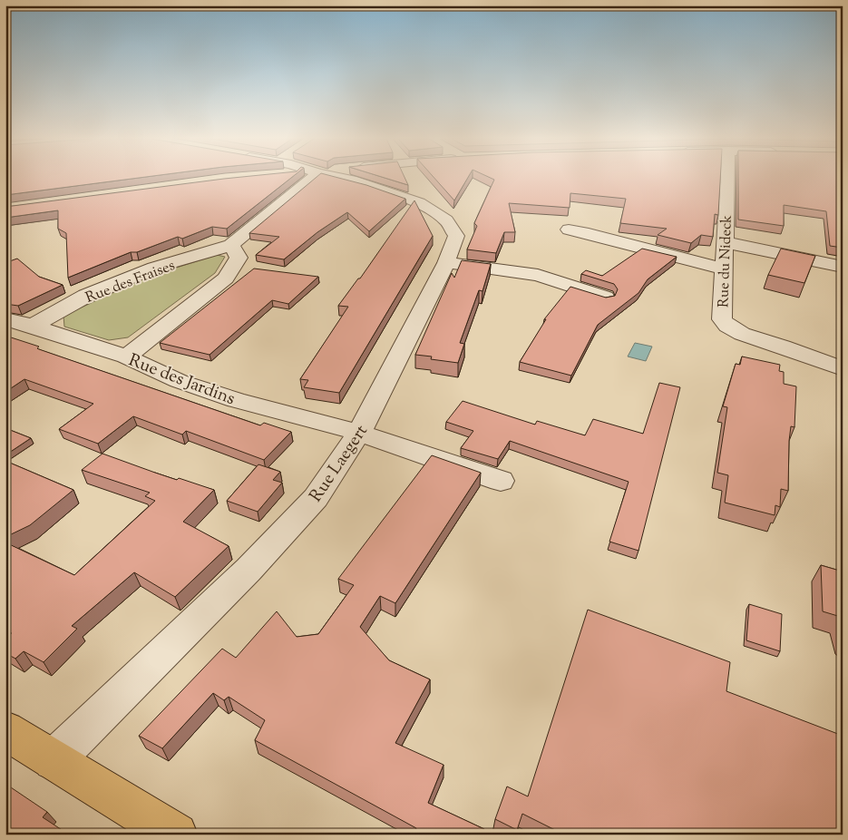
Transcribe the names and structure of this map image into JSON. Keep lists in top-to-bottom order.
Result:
{
  "streets": {
    "street": [
      "Rue du Nideck",
      "Rue des Fraises",
      "Rue des Jardins",
      "Rue Laegert"
    ]
  },
  "crossings": [
    ["Rue des Fraises", "Rue des Jardins"],
    ["Rue des Jardins", "Rue Laegert"]
  ]
}
